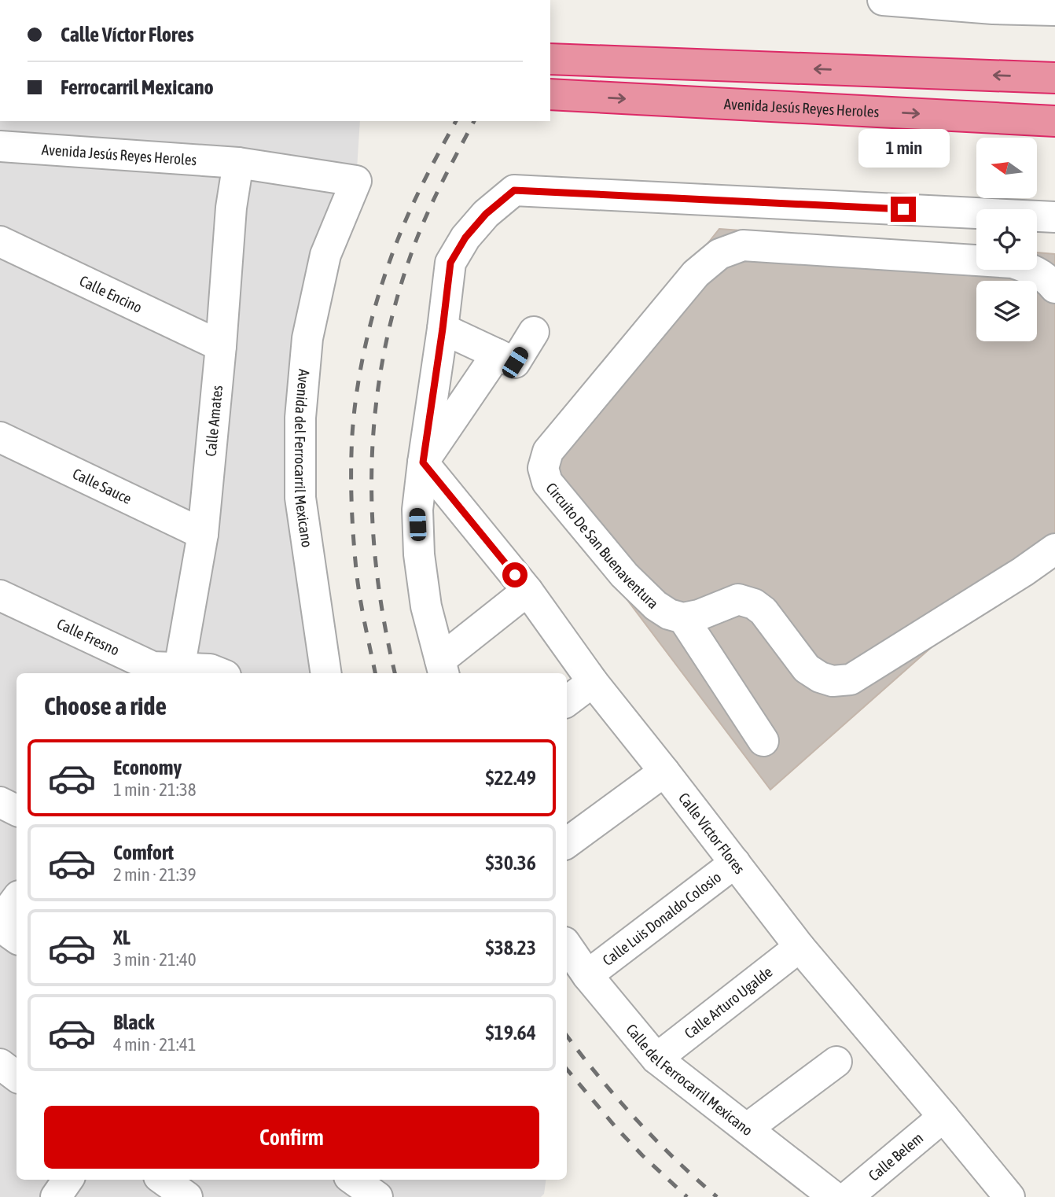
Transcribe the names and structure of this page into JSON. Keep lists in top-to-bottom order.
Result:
{
  "streets": {
    "highway": ["Avenida Jesús Reyes Heroles"],
    "street": [
      "Calle Encino",
      "Calle Amates",
      "Avenida del Ferrocarril Mexicano",
      "Calle Sauce",
      "Circuito De San Buenaventura",
      "Calle Fresno",
      "Calle Víctor Flores",
      "Calle Luis Donaldo Colosio",
      "Calle Arturo Ugalde",
      "Calle del Ferrocarril Mexicano",
      "Calle Belem"
    ]
  },
  "crossings": [
    ["Avenida Jesús Reyes Heroles", "Calle Amates"],
    ["Avenida Jesús Reyes Heroles", "Avenida del Ferrocarril Mexicano"],
    ["Calle Encino", "Calle Amates"],
    ["Calle Amates", "Calle Sauce"],
    ["Calle Amates", "Calle Fresno"],
    ["Calle Víctor Flores", "Calle Luis Donaldo Colosio"],
    ["Calle Víctor Flores", "Calle Arturo Ugalde"],
    ["Calle Víctor Flores", "Calle Belem"],
    ["Calle Luis Donaldo Colosio", "Calle del Ferrocarril Mexicano"],
    ["Calle Arturo Ugalde", "Calle del Ferrocarril Mexicano"]
  ],
  "north": "left",
  "page": {
    "banner": ["Calle Víctor Flores", "Ferrocarril Mexicano"],
    "bubble": "1 min",
    "heading": "Choose a ride",
    "list": [
      {
        "name": "Economy",
        "note": "1 min · 21:38",
        "value": "$22.49"
      },
      {
        "name": "Comfort",
        "note": "2 min · 21:39",
        "value": "$30.36"
      },
      {
        "name": "XL",
        "note": "3 min · 21:40",
        "value": "$38.23"
      },
      {
        "name": "Black",
        "note": "4 min · 21:41",
        "value": "$19.64"
      }
    ],
    "buttons": "Confirm"
  }
}
